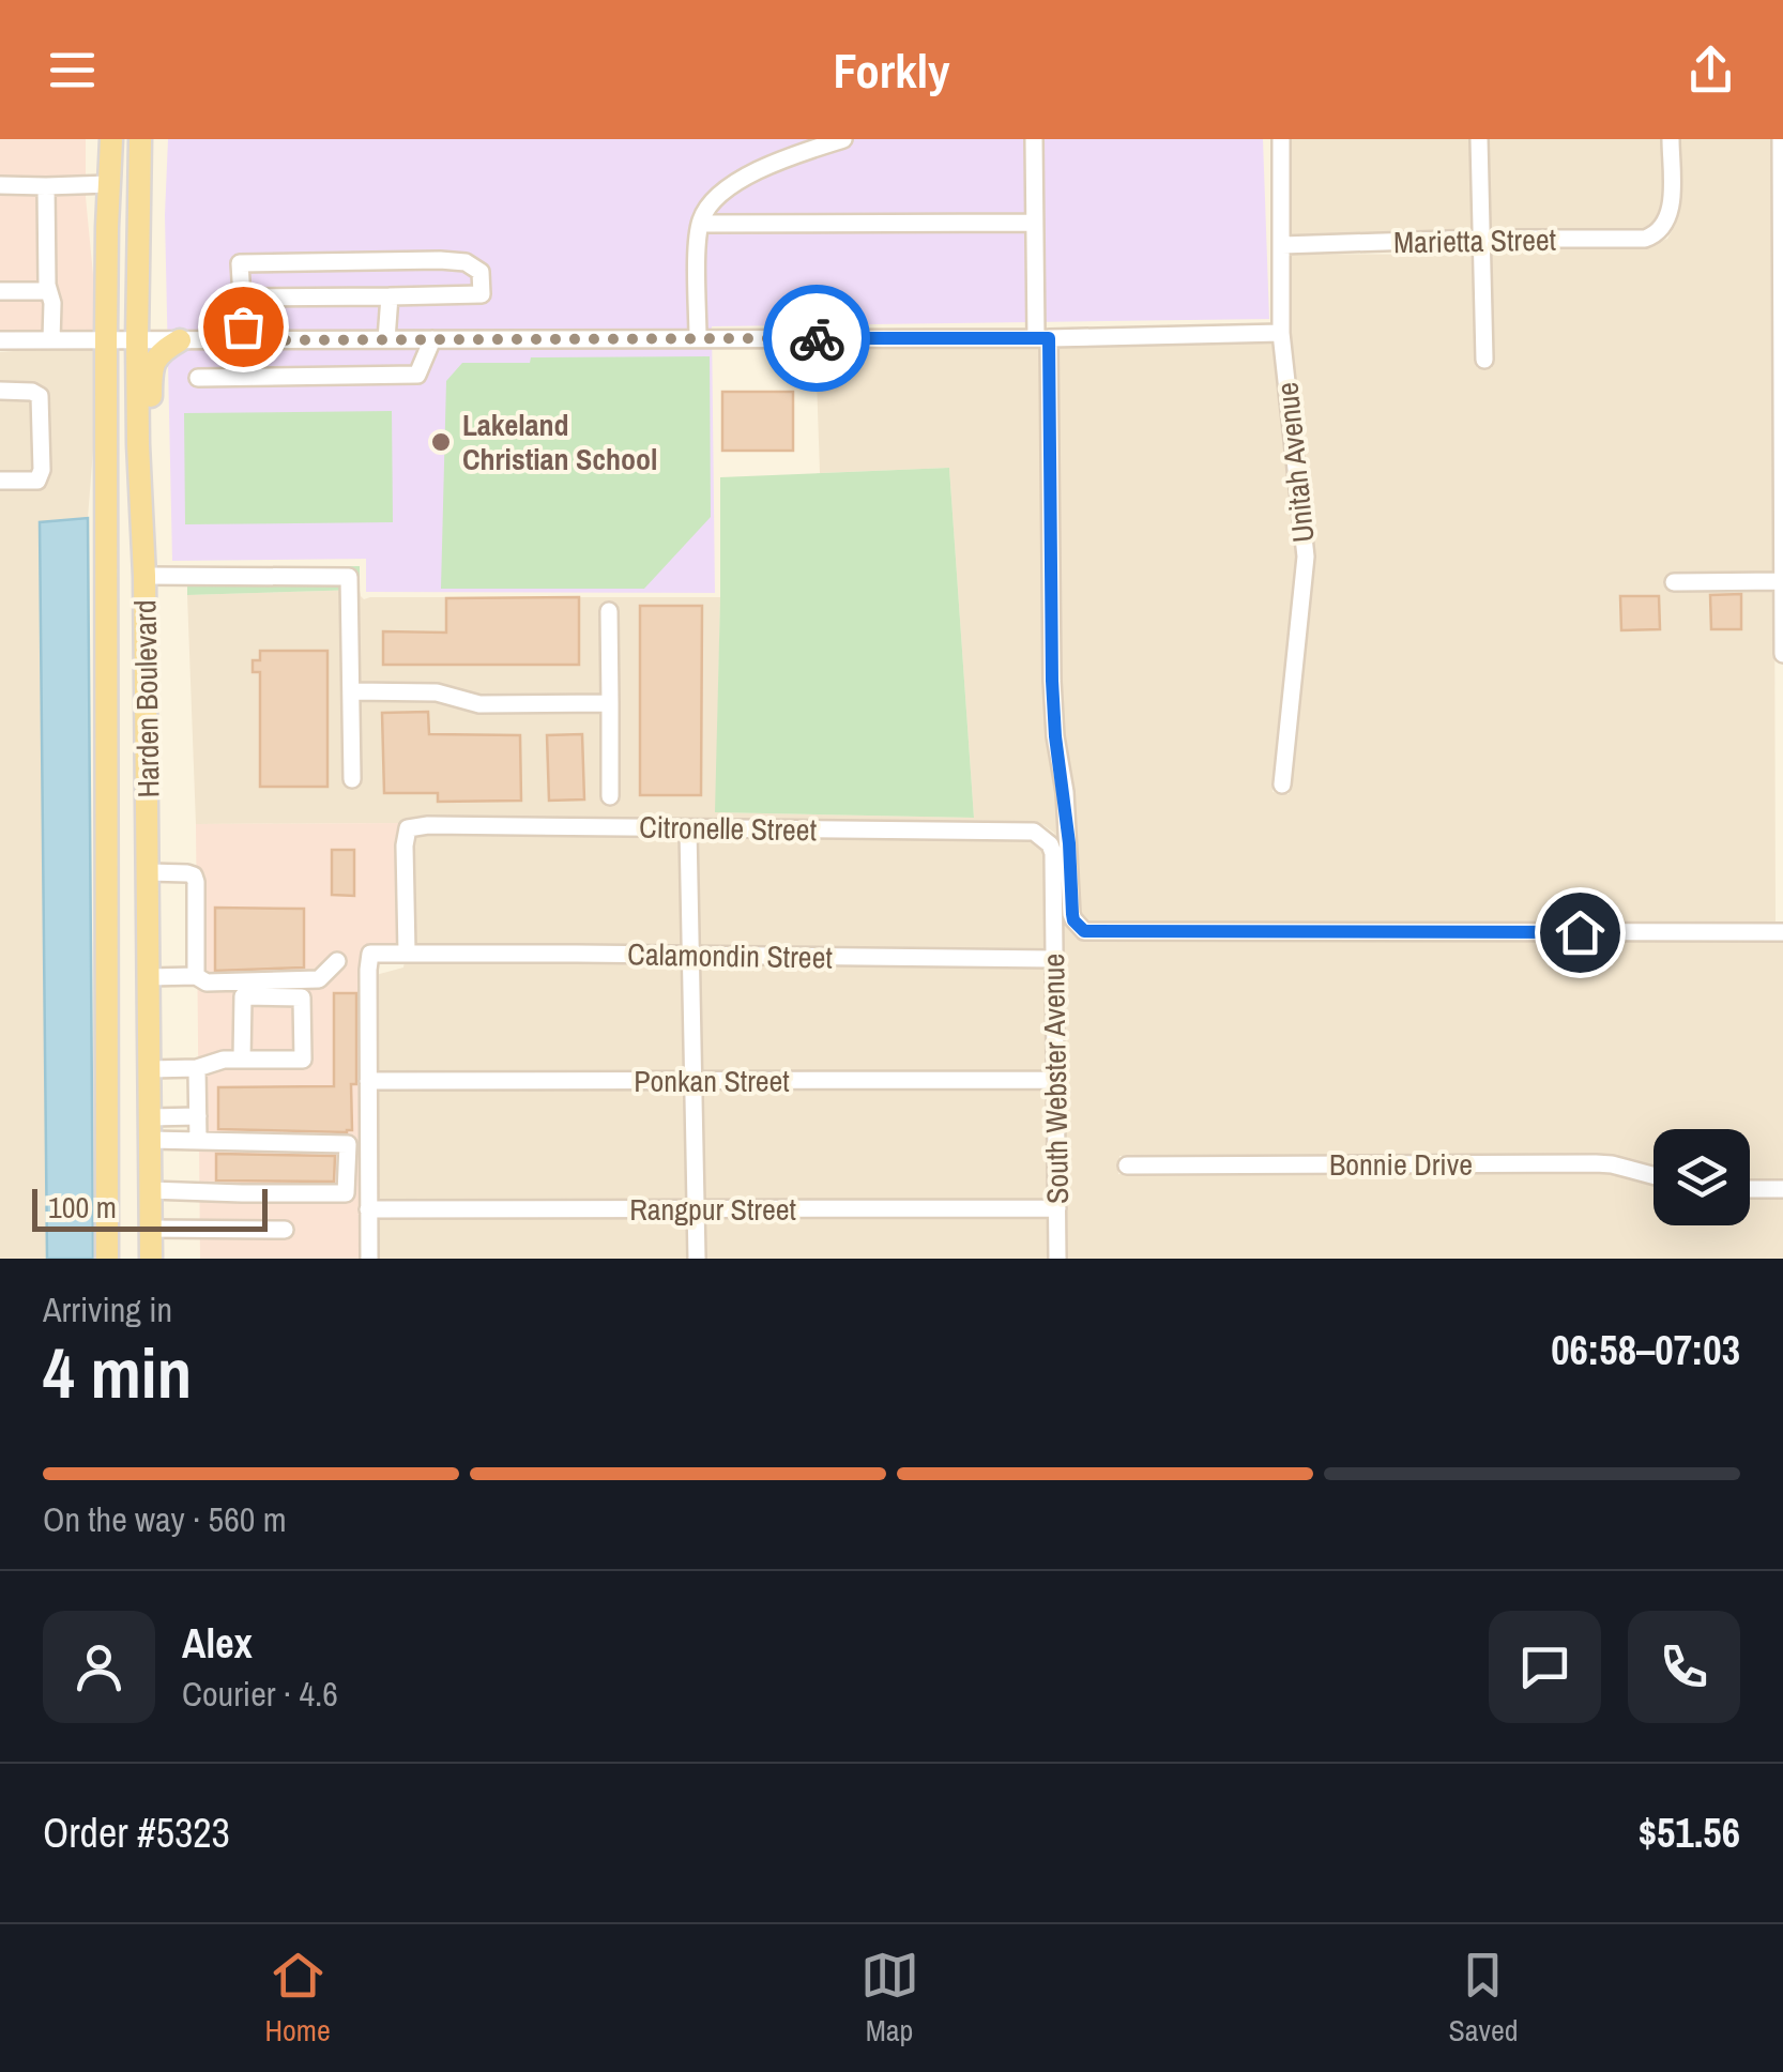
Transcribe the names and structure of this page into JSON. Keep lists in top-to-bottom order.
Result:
{
  "streets": {
    "main road": ["Harden Boulevard"],
    "street": [
      "Marietta Street",
      "Unitah Avenue",
      "Citronelle Street",
      "Calamondin Street",
      "South Webster Avenue",
      "Ponkan Street",
      "Bonnie Drive",
      "Rangpur Street"
    ]
  },
  "crossings": [
    ["Marietta Street", "Unitah Avenue"],
    ["Citronelle Street", "Calamondin Street"],
    ["Citronelle Street", "South Webster Avenue"],
    ["Calamondin Street", "South Webster Avenue"],
    ["South Webster Avenue", "Ponkan Street"],
    ["South Webster Avenue", "Rangpur Street"]
  ],
  "places": ["Lakeland Christian School"],
  "scale_bar": "100 m",
  "page": {
    "header": "Forkly",
    "scale": "100 m",
    "heading": ["4 min", "Arriving in", "06:58–07:03"],
    "panel": [
      "Alex",
      "Courier · 4.6",
      "Order #5323",
      "$51.56"
    ],
    "bar": "On the way · 560 m",
    "tabs": ["Home", "Map", "Saved"]
  }
}
